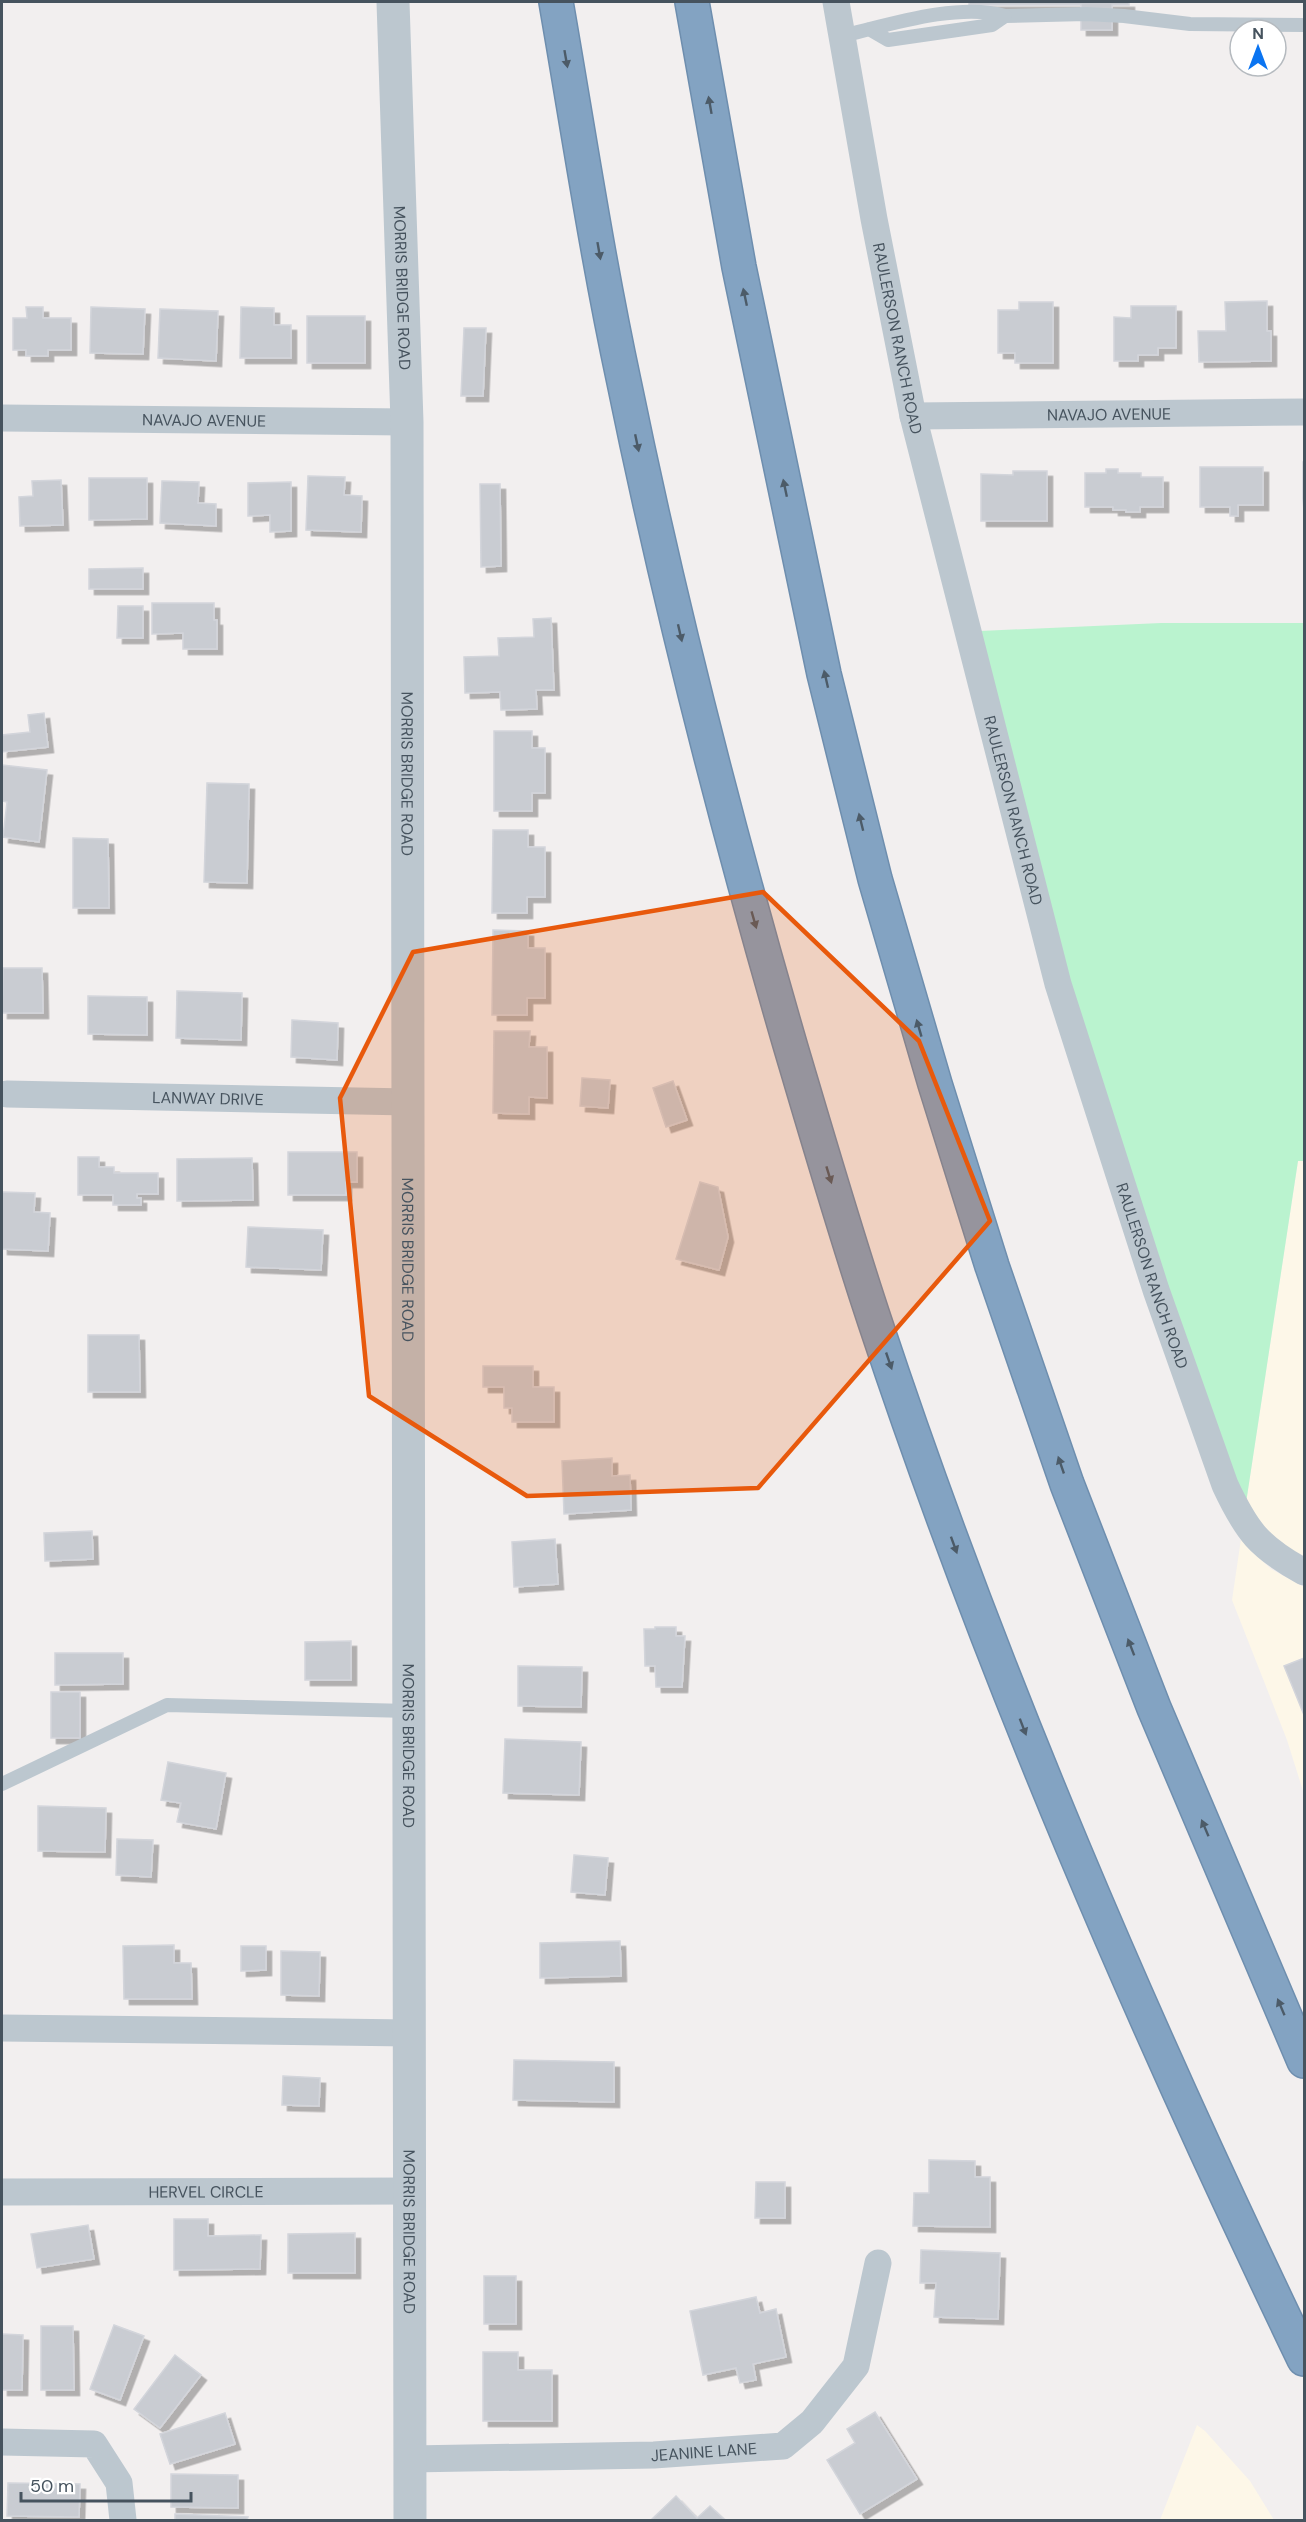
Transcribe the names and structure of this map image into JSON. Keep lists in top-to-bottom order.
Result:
{
  "streets": {
    "street": [
      "MORRIS BRIDGE ROAD",
      "RAULERSON RANCH ROAD",
      "NAVAJO AVENUE",
      "LANWAY DRIVE",
      "HERVEL CIRCLE",
      "JEANINE LANE"
    ]
  },
  "crossings": [
    ["MORRIS BRIDGE ROAD", "NAVAJO AVENUE"],
    ["MORRIS BRIDGE ROAD", "LANWAY DRIVE"],
    ["MORRIS BRIDGE ROAD", "HERVEL CIRCLE"],
    ["MORRIS BRIDGE ROAD", "JEANINE LANE"],
    ["RAULERSON RANCH ROAD", "NAVAJO AVENUE"]
  ],
  "scale_bar": "50 m",
  "north": "top"
}
